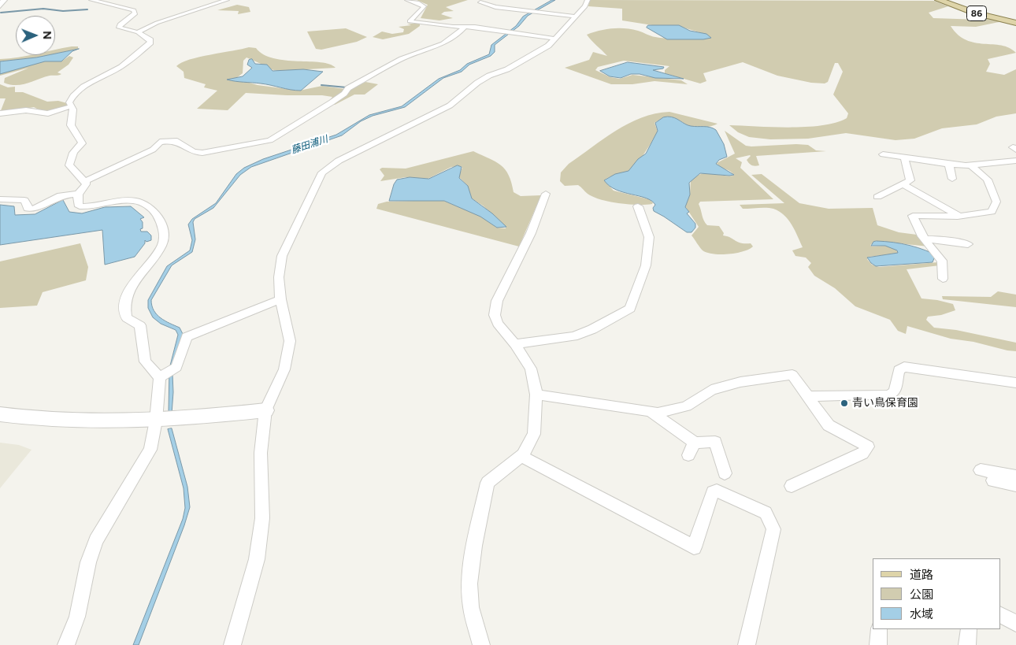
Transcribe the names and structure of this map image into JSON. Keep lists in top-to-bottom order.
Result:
{
  "streets": {
    "main road": ["86"]
  },
  "water": ["藤田浦川"],
  "places": ["青い鳥保育園"],
  "legend": ["道路", "公園", "水域"],
  "north": "right"
}
